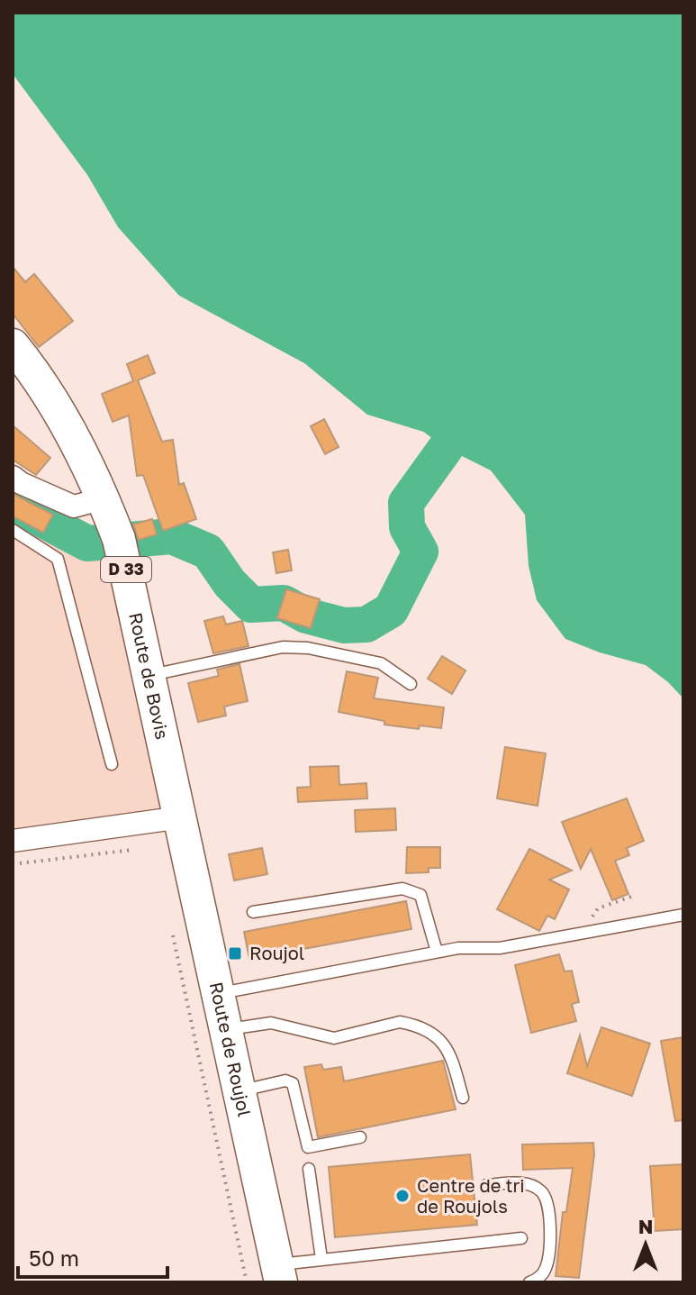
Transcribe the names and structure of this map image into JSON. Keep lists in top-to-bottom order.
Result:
{
  "streets": {
    "main road": ["D 33", "Route de Bovis", "Route de Roujol"]
  },
  "crossings": [
    ["Route de Bovis", "Route de Roujol"]
  ],
  "places": {
    "transit": ["Roujol"],
    "other": ["Centre de tri de Roujols"]
  },
  "scale_bar": "50 m",
  "north": "top"
}
